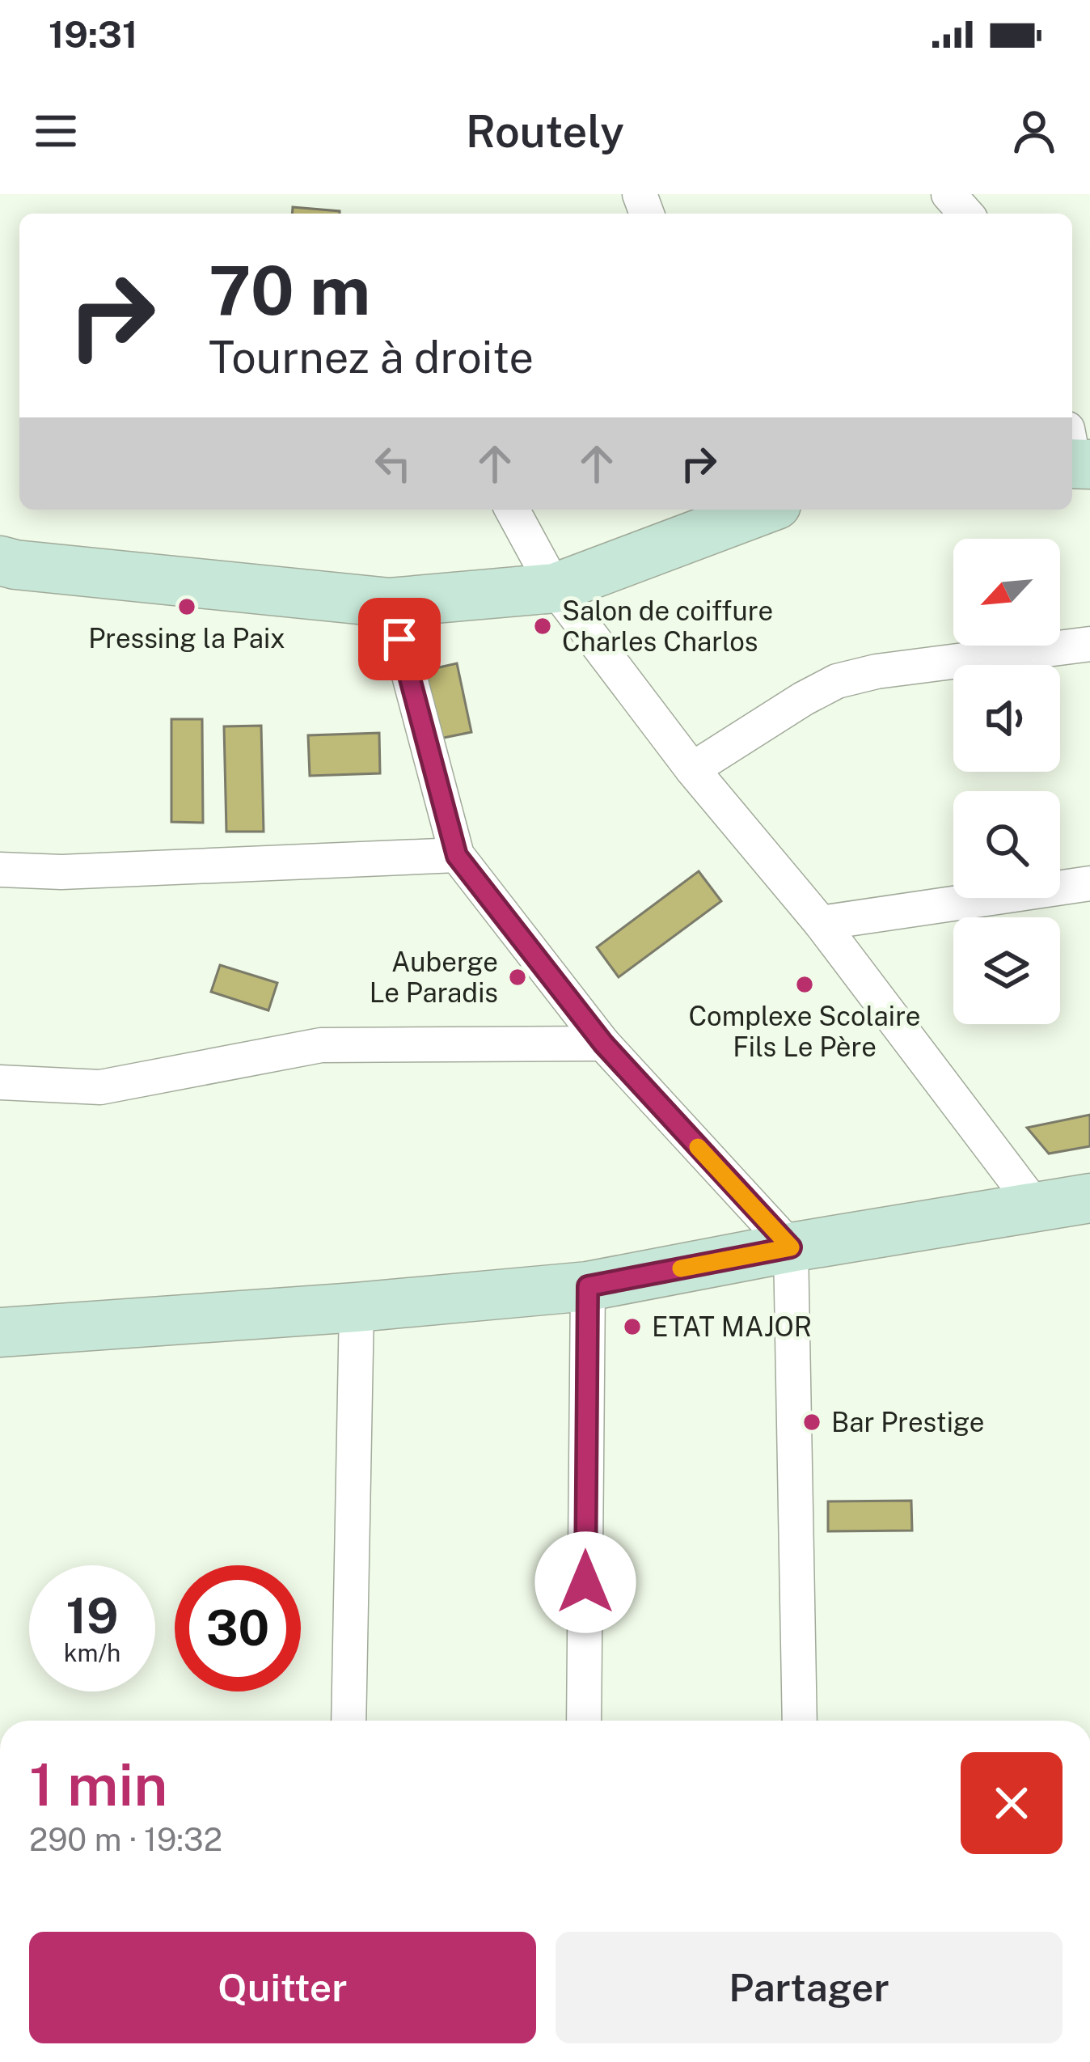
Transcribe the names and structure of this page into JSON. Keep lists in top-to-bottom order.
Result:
{
  "places": [
    "Pressing la Paix",
    "Salon de coiffure Charles Charlos",
    "Auberge Le Paradis",
    "Complexe Scolaire Fils Le Père",
    "ETAT MAJOR",
    "Bar Prestige"
  ],
  "north": "bottom left",
  "page": {
    "status": "19:31",
    "header": "Routely",
    "turn": ["70 m", "Tournez à droite"],
    "speed": "19 km/h",
    "limit": "30",
    "heading": ["1 min", "290 m · 19:32"],
    "buttons": ["Quitter", "Partager"]
  }
}
